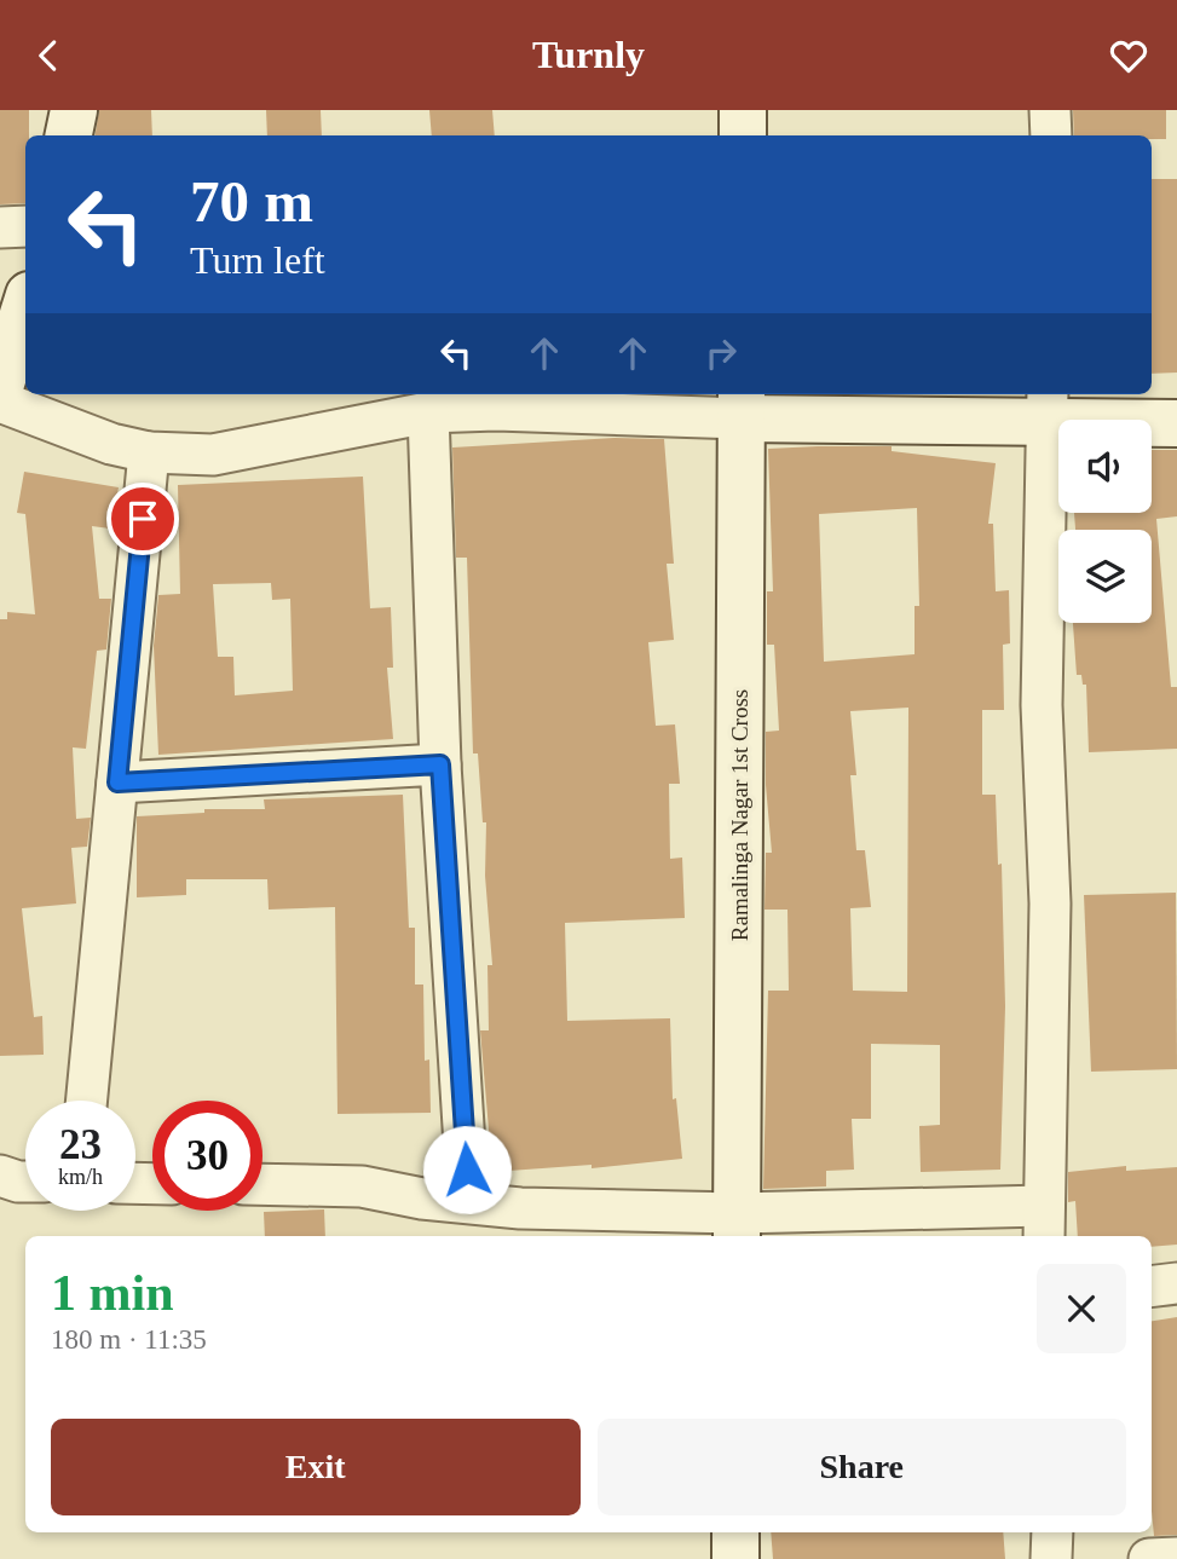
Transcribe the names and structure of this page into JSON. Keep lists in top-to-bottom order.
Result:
{
  "streets": {
    "street": ["Ramalinga Nagar 1st Cross"]
  },
  "page": {
    "header": "Turnly",
    "turn": ["70 m", "Turn left"],
    "speed": "23 km/h",
    "limit": "30",
    "heading": ["1 min", "180 m · 11:35"],
    "buttons": ["Exit", "Share"]
  }
}
